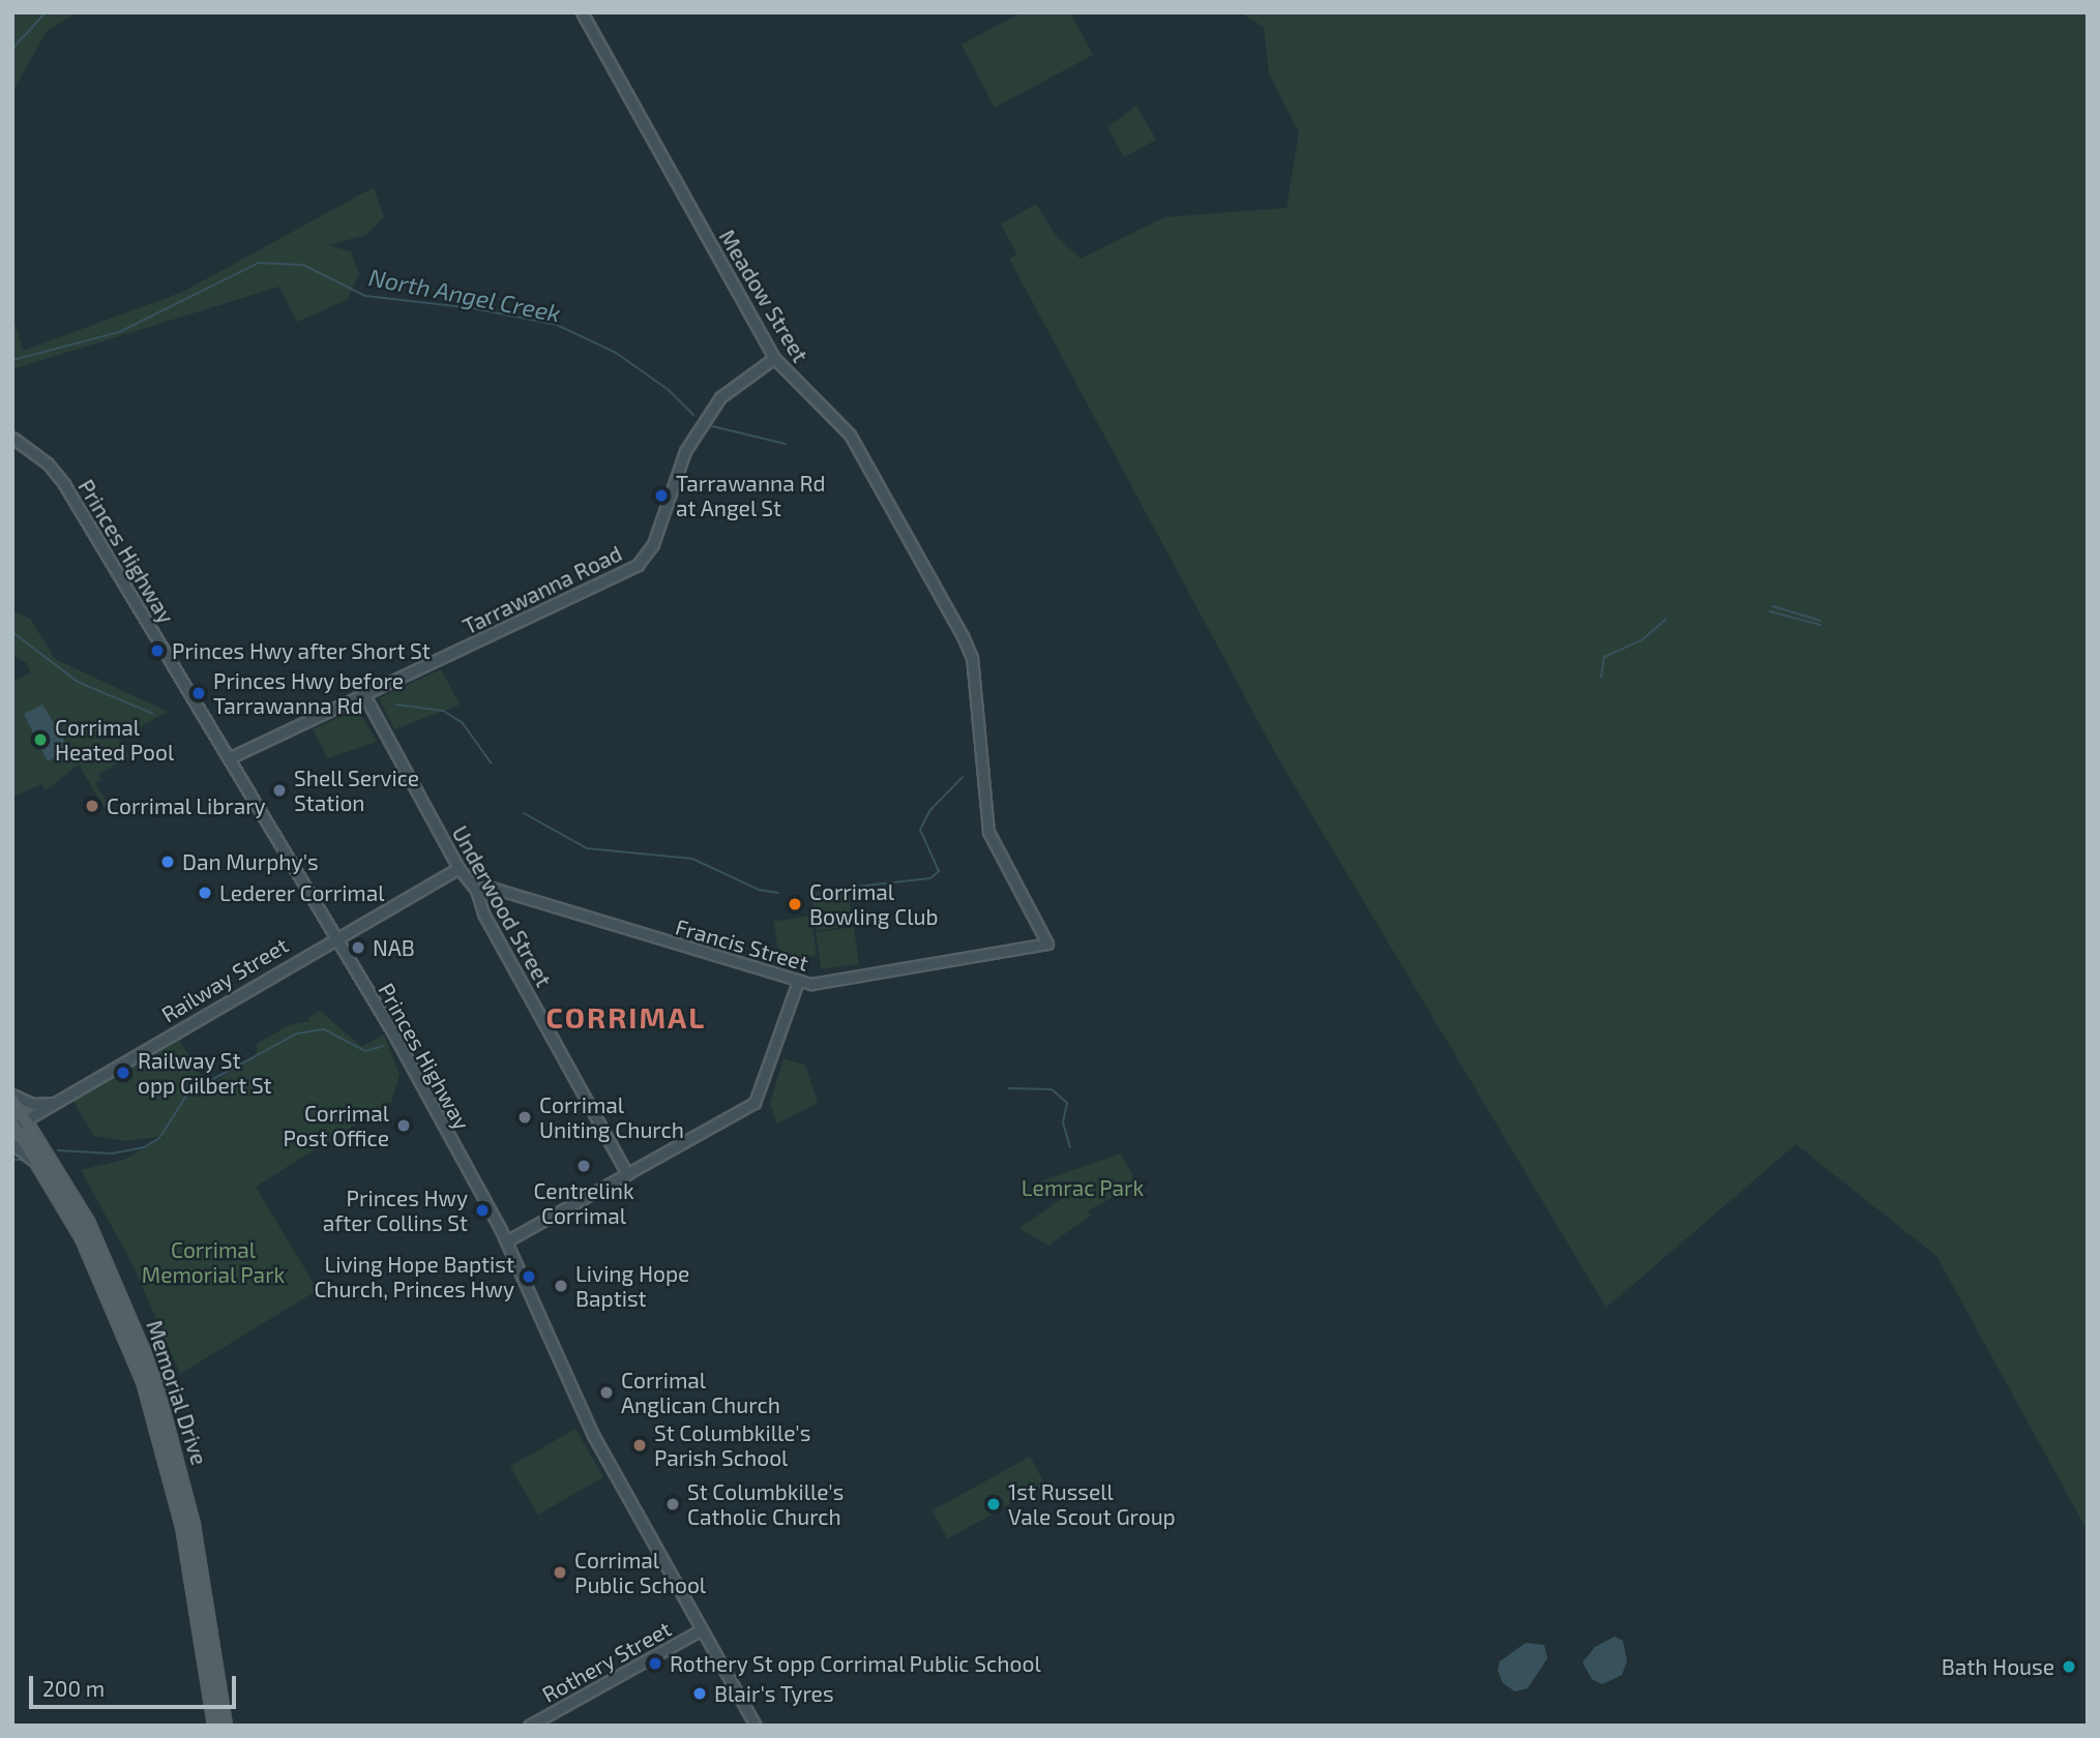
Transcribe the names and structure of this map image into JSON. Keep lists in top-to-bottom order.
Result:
{
  "streets": {
    "main road": [
      "Meadow Street",
      "Princes Highway",
      "Tarrawanna Road",
      "Underwood Street",
      "Francis Street",
      "Railway Street",
      "Memorial Drive",
      "Rothery Street"
    ]
  },
  "crossings": [
    ["Meadow Street", "Tarrawanna Road"],
    ["Meadow Street", "Francis Street"],
    ["Princes Highway", "Tarrawanna Road"],
    ["Princes Highway", "Railway Street"],
    ["Princes Highway", "Rothery Street"],
    ["Tarrawanna Road", "Underwood Street"],
    ["Underwood Street", "Francis Street"],
    ["Underwood Street", "Railway Street"],
    ["Railway Street", "Memorial Drive"]
  ],
  "districts": ["CORRIMAL"],
  "water": ["North Angel Creek"],
  "parks": ["Lemrac Park", "Corrimal Memorial Park"],
  "places": [
    "Tarrawanna Rd at Angel St",
    "Princes Hwy after Short St",
    "Princes Hwy before Tarrawanna Rd",
    "Corrimal Heated Pool",
    "Shell Service Station",
    "Corrimal Library",
    "Dan Murphy's",
    "Lederer Corrimal",
    "Corrimal Bowling Club",
    "NAB",
    "Railway St opp Gilbert St",
    "Corrimal Uniting Church",
    "Corrimal Post Office",
    "Centrelink Corrimal",
    "Princes Hwy after Collins St",
    "Living Hope Baptist Church, Princes Hwy",
    "Living Hope Baptist",
    "Corrimal Anglican Church",
    "St Columbkille's Parish School",
    "St Columbkille's Catholic Church",
    "1st Russell Vale Scout Group",
    "Corrimal Public School",
    "Rothery St opp Corrimal Public School",
    "Bath House",
    "Blair's Tyres"
  ],
  "scale_bar": "200 m"
}
